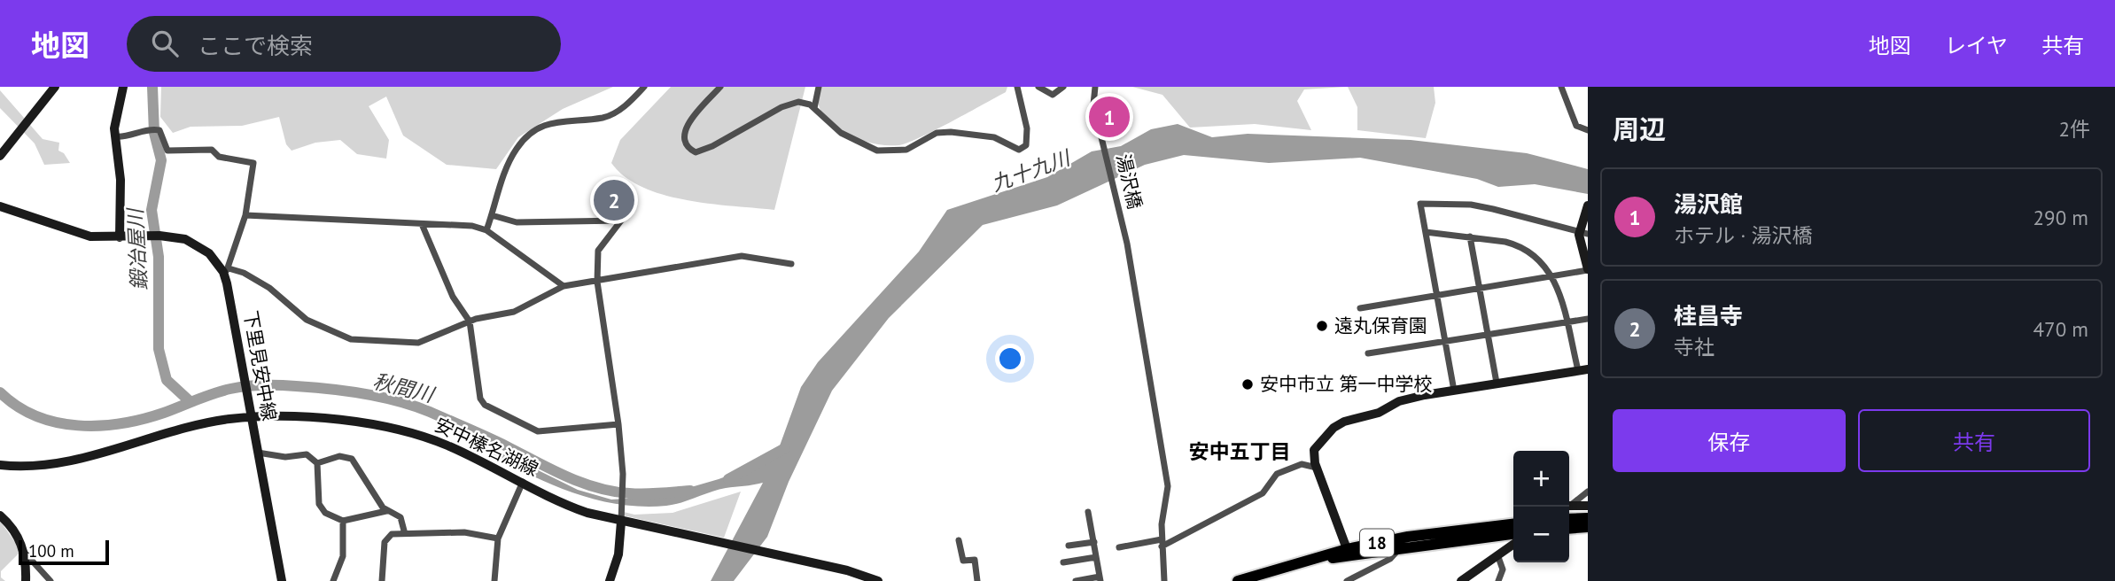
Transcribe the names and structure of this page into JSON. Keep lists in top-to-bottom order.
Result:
{
  "streets": {
    "highway": ["18"],
    "main road": ["下里見安中線", "安中榛名湖線"],
    "street": ["湯沢橋"]
  },
  "crossings": [
    ["下里見安中線", "安中榛名湖線"]
  ],
  "districts": ["安中五丁目"],
  "water": ["九十九川", "鍛冶屋川", "秋間川"],
  "places": ["遠丸保育園", "安中市立 第一中学校"],
  "scale_bar": "100 m",
  "page": {
    "header": "地図",
    "search": "ここで検索",
    "nav": ["地図", "レイヤ", "共有"],
    "heading": ["周辺", "2件"],
    "pins": ["1", "2"],
    "list": [
      {
        "mark": "1",
        "name": "湯沢館",
        "note": "ホテル · 湯沢橋",
        "value": "290 m"
      },
      {
        "mark": "2",
        "name": "桂昌寺",
        "note": "寺社",
        "value": "470 m"
      }
    ],
    "buttons": ["保存", "共有"],
    "map_buttons": ["+", "−"],
    "scale": "100 m"
  }
}
